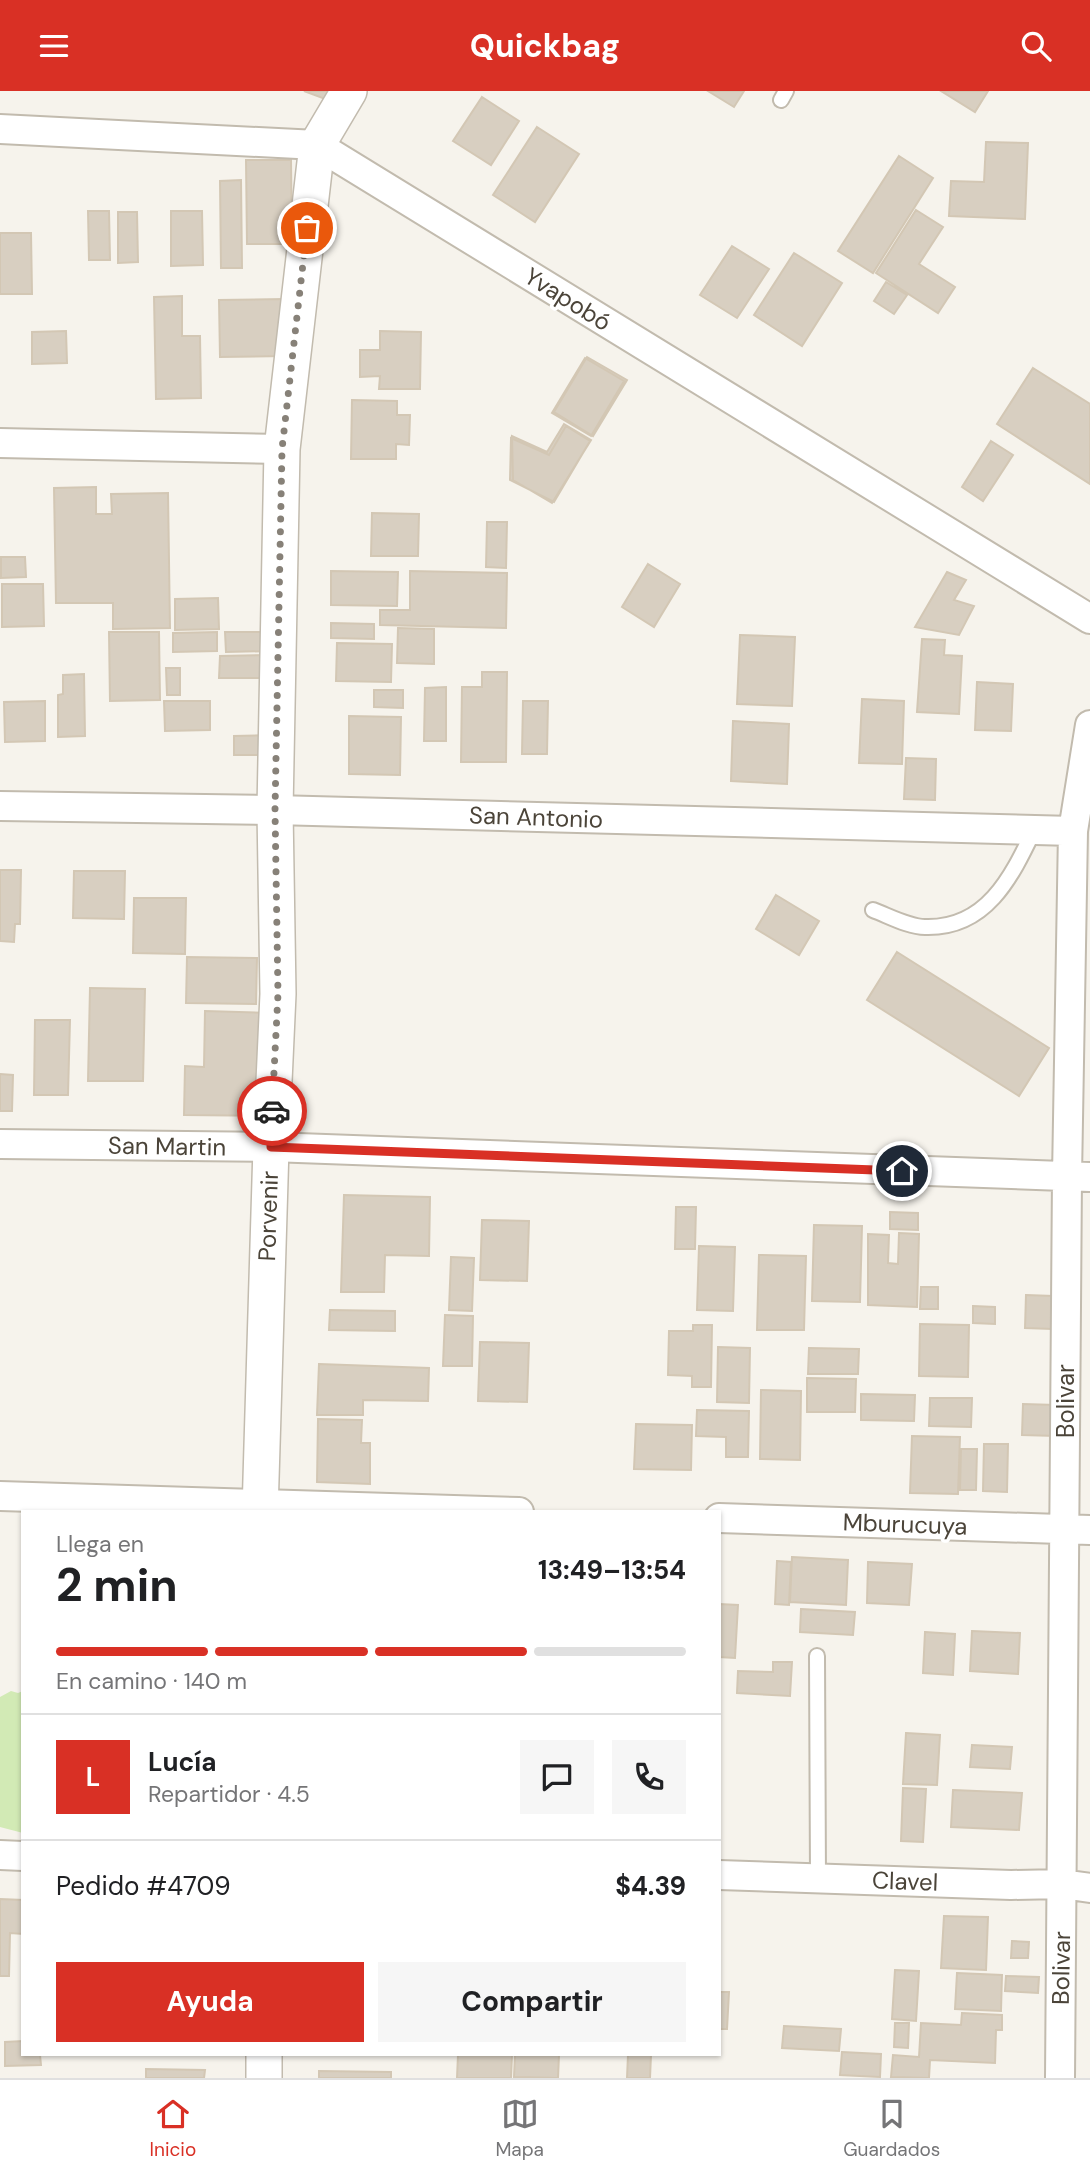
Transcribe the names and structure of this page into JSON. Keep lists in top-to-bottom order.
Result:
{
  "streets": {
    "street": [
      "Yvapobó",
      "San Antonio",
      "San Martin",
      "Porvenir",
      "Bolivar",
      "Mburucuya",
      "Clavel"
    ]
  },
  "crossings": [
    ["Yvapobó", "Porvenir"],
    ["San Antonio", "Porvenir"],
    ["San Antonio", "Bolivar"],
    ["San Martin", "Porvenir"],
    ["San Martin", "Bolivar"],
    ["Bolivar", "Mburucuya"],
    ["Bolivar", "Clavel"]
  ],
  "page": {
    "header": "Quickbag",
    "heading": ["2 min", "Llega en", "13:49–13:54"],
    "panel": [
      "Lucía",
      "Repartidor · 4.5",
      "Pedido #4709",
      "$4.39"
    ],
    "bar": "En camino · 140 m",
    "round": "L",
    "buttons": ["Ayuda", "Compartir"],
    "tabs": ["Inicio", "Mapa", "Guardados"]
  }
}
